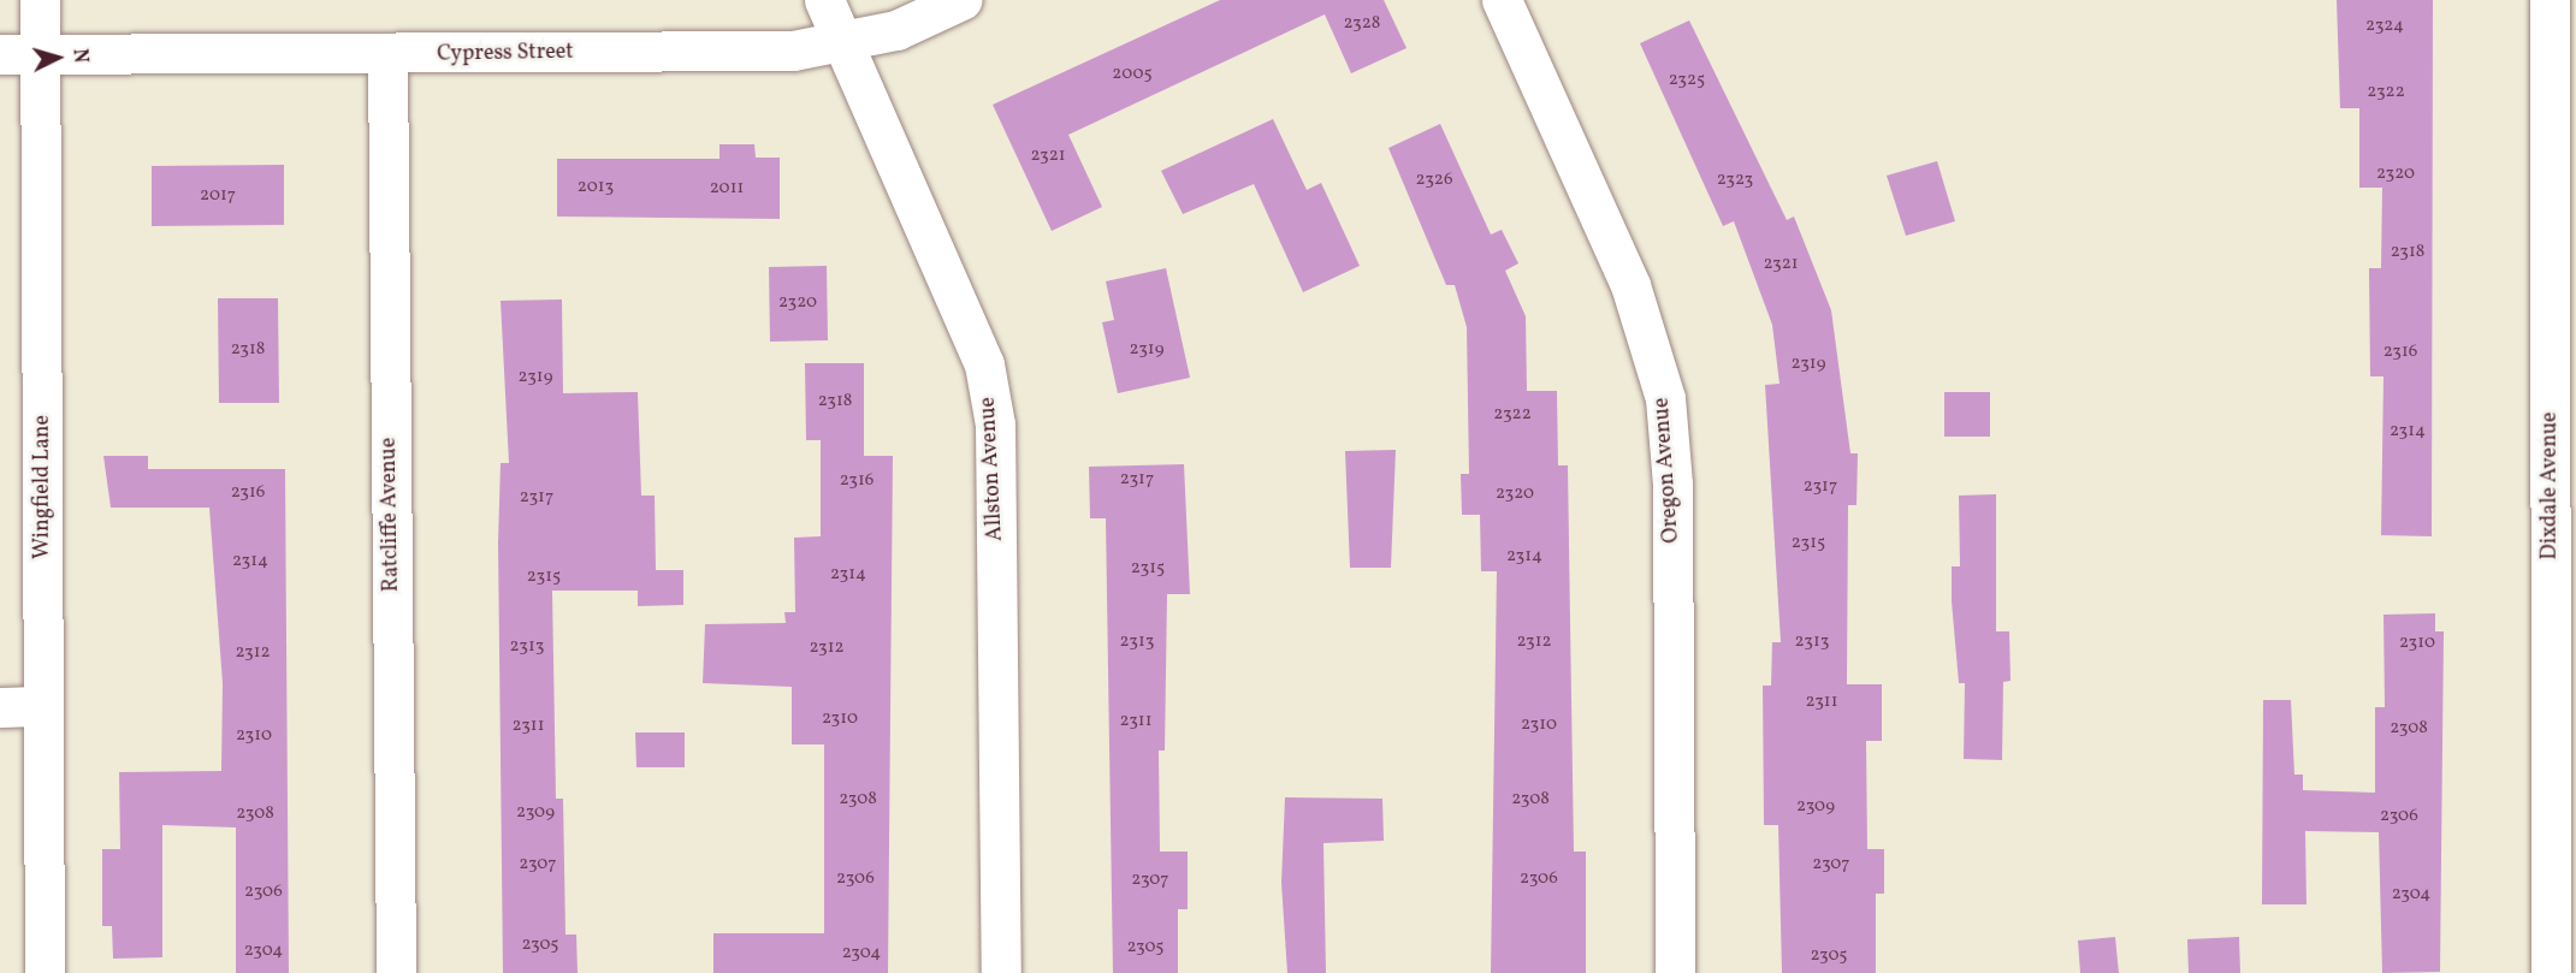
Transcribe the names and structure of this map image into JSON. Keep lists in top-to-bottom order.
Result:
{
  "streets": {
    "street": [
      "Cypress Street",
      "Allston Avenue",
      "Oregon Avenue",
      "Dixdale Avenue",
      "Wingfield Lane",
      "Ratcliffe Avenue"
    ]
  },
  "crossings": [
    ["Cypress Street", "Allston Avenue"],
    ["Cypress Street", "Wingfield Lane"],
    ["Cypress Street", "Ratcliffe Avenue"]
  ],
  "house_numbers": [
    "2328",
    "2324",
    "2005",
    "2325",
    "2322",
    "2321",
    "2320",
    "2326",
    "2323",
    "2013",
    "2011",
    "2017",
    "2318",
    "2321",
    "2320",
    "2318",
    "2319",
    "2316",
    "2319",
    "2319",
    "2318",
    "2322",
    "2314",
    "2317",
    "2316",
    "2317",
    "2316",
    "2320",
    "2317",
    "2315",
    "2314",
    "2314",
    "2315",
    "2314",
    "2315",
    "2313",
    "2312",
    "2313",
    "2310",
    "2313",
    "2312",
    "2312",
    "2311",
    "2310",
    "2311",
    "2310",
    "2311",
    "2308",
    "2310",
    "2308",
    "2308",
    "2309",
    "2309",
    "2308",
    "2306",
    "2307",
    "2307",
    "2306",
    "2306",
    "2307",
    "2306",
    "2304",
    "2305",
    "2305",
    "2304",
    "2304",
    "2305"
  ],
  "north": "right"
}
